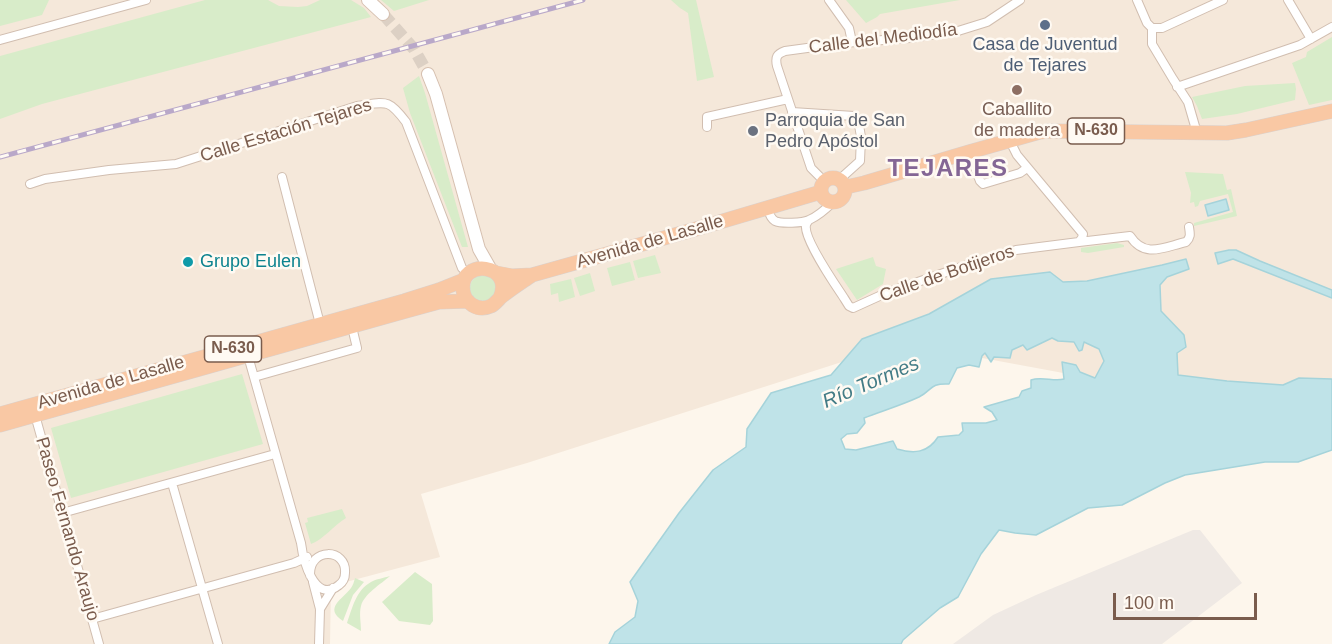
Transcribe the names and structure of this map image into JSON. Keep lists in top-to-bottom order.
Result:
{
  "streets": {
    "highway": ["N-630", "Avenida de Lasalle"],
    "street": [
      "Calle del Mediodía",
      "Calle Estación Tejares",
      "Calle de Botijeros",
      "Paseo Fernando Araujo"
    ]
  },
  "crossings": [
    ["Calle Estación Tejares", "N-630"],
    ["Calle Estación Tejares", "Avenida de Lasalle"],
    ["N-630", "Avenida de Lasalle"],
    ["Avenida de Lasalle", "Paseo Fernando Araujo"]
  ],
  "districts": ["TEJARES"],
  "water": ["Río Tormes"],
  "places": [
    "Casa de Juventud de Tejares",
    "Caballito de madera",
    "Parroquia de San Pedro Apóstol",
    "Grupo Eulen"
  ],
  "scale_bar": "100 m"
}
